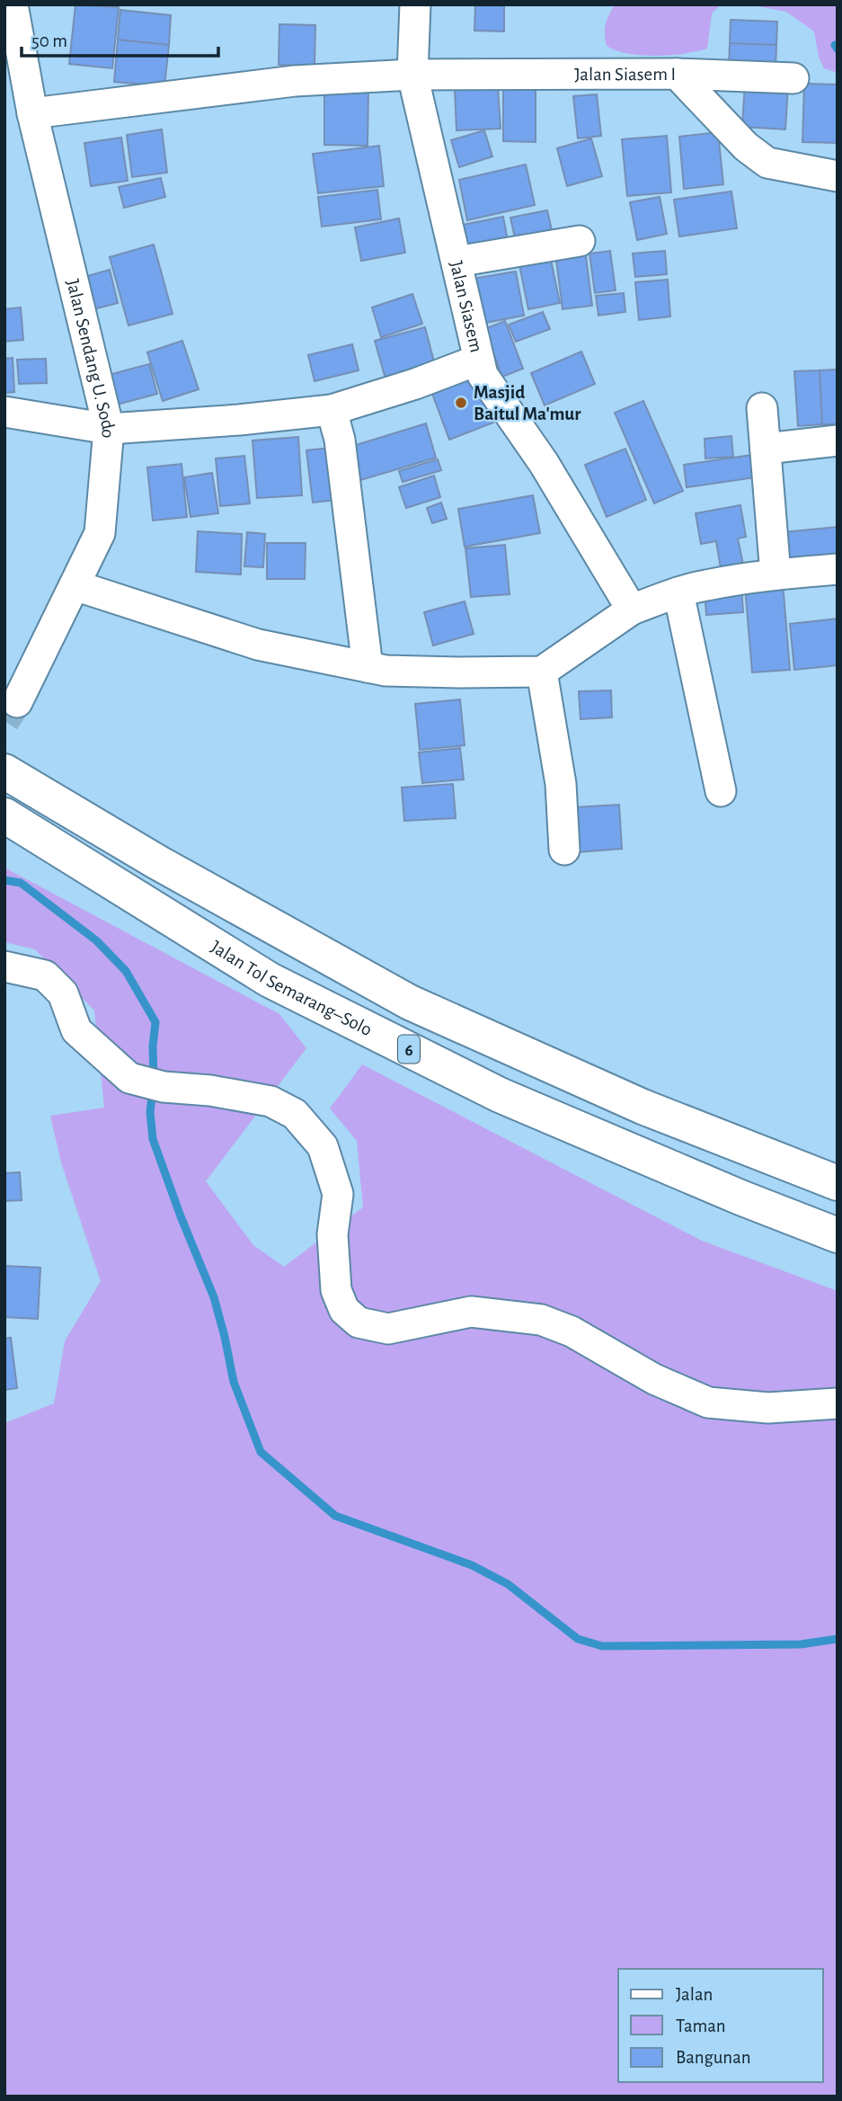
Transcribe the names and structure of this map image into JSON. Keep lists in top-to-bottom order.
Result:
{
  "streets": {
    "highway": ["Jalan Tol Semarang–Solo", "6"],
    "street": ["Jalan Siasem I", "Jalan Siasem", "Jalan Sendang U. Sodo"]
  },
  "crossings": [
    ["Jalan Siasem I", "Jalan Siasem"],
    ["Jalan Siasem I", "Jalan Sendang U. Sodo"]
  ],
  "places": ["Masjid Baitul Ma'mur"],
  "legend": ["Jalan", "Taman", "Bangunan"],
  "scale_bar": "50 m"
}
